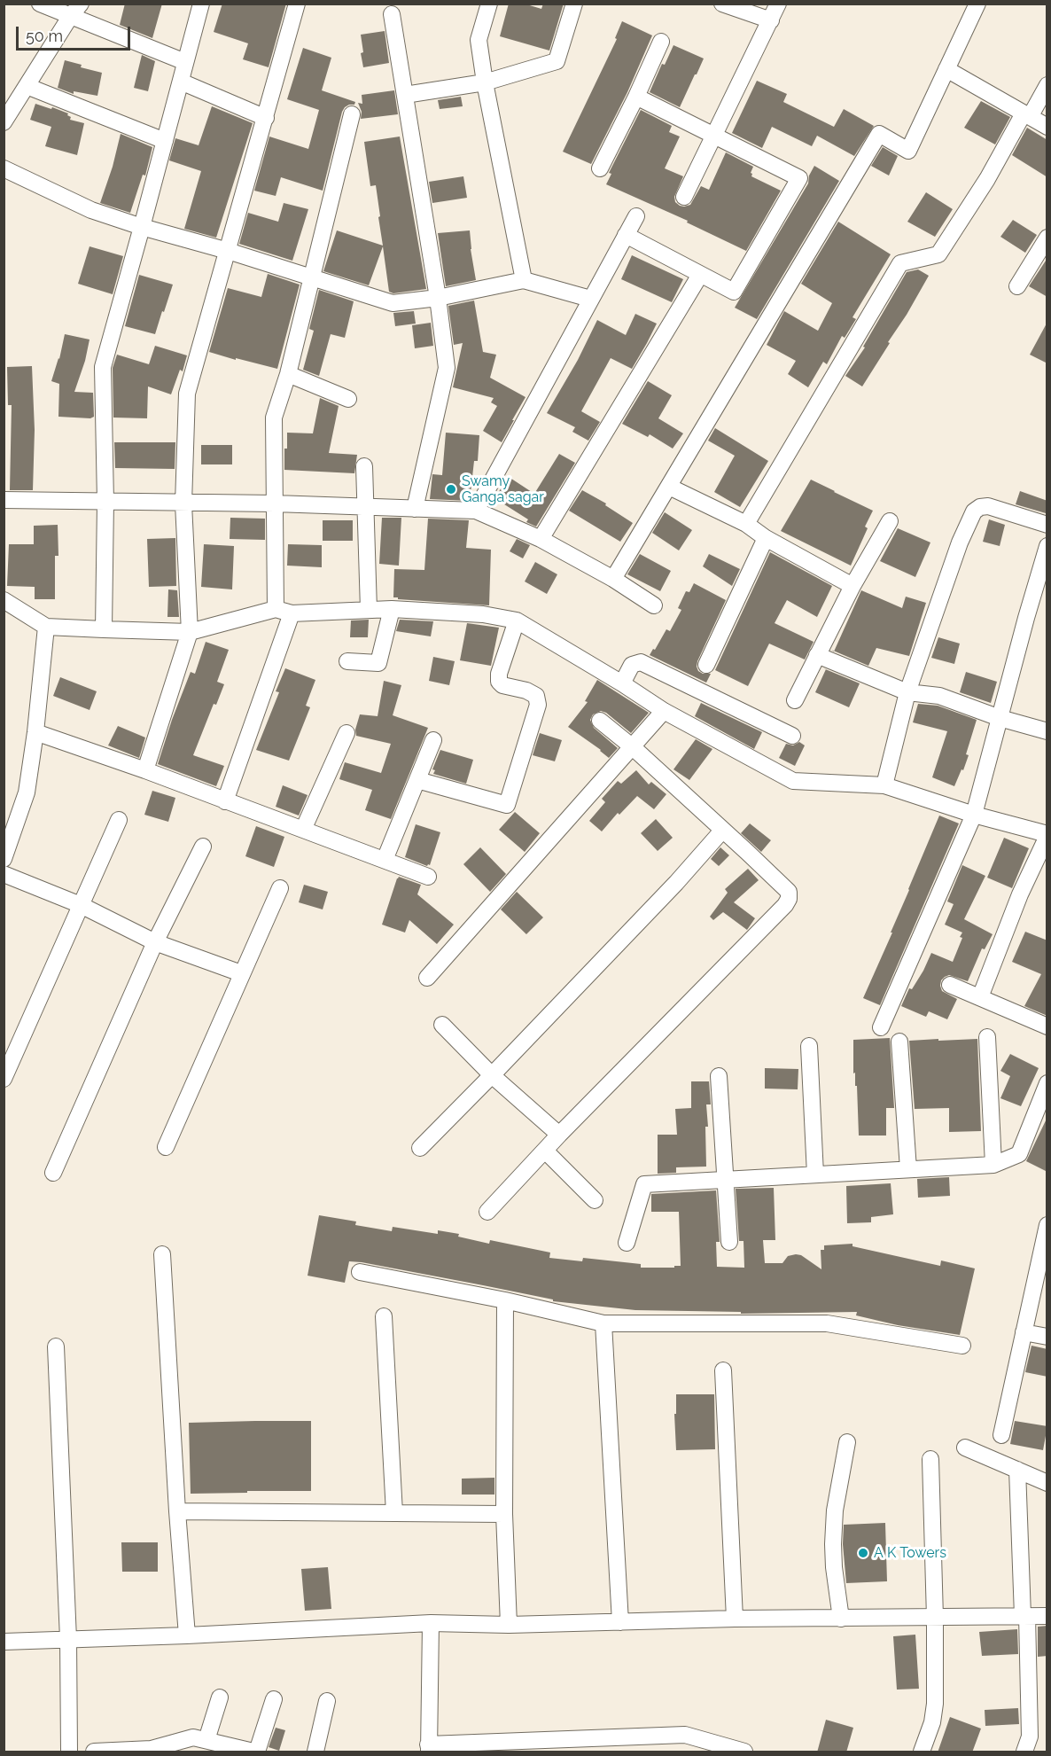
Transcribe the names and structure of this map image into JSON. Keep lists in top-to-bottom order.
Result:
{
  "places": ["Swamy Ganga sagar", "A K Towers"],
  "scale_bar": "50 m"
}
